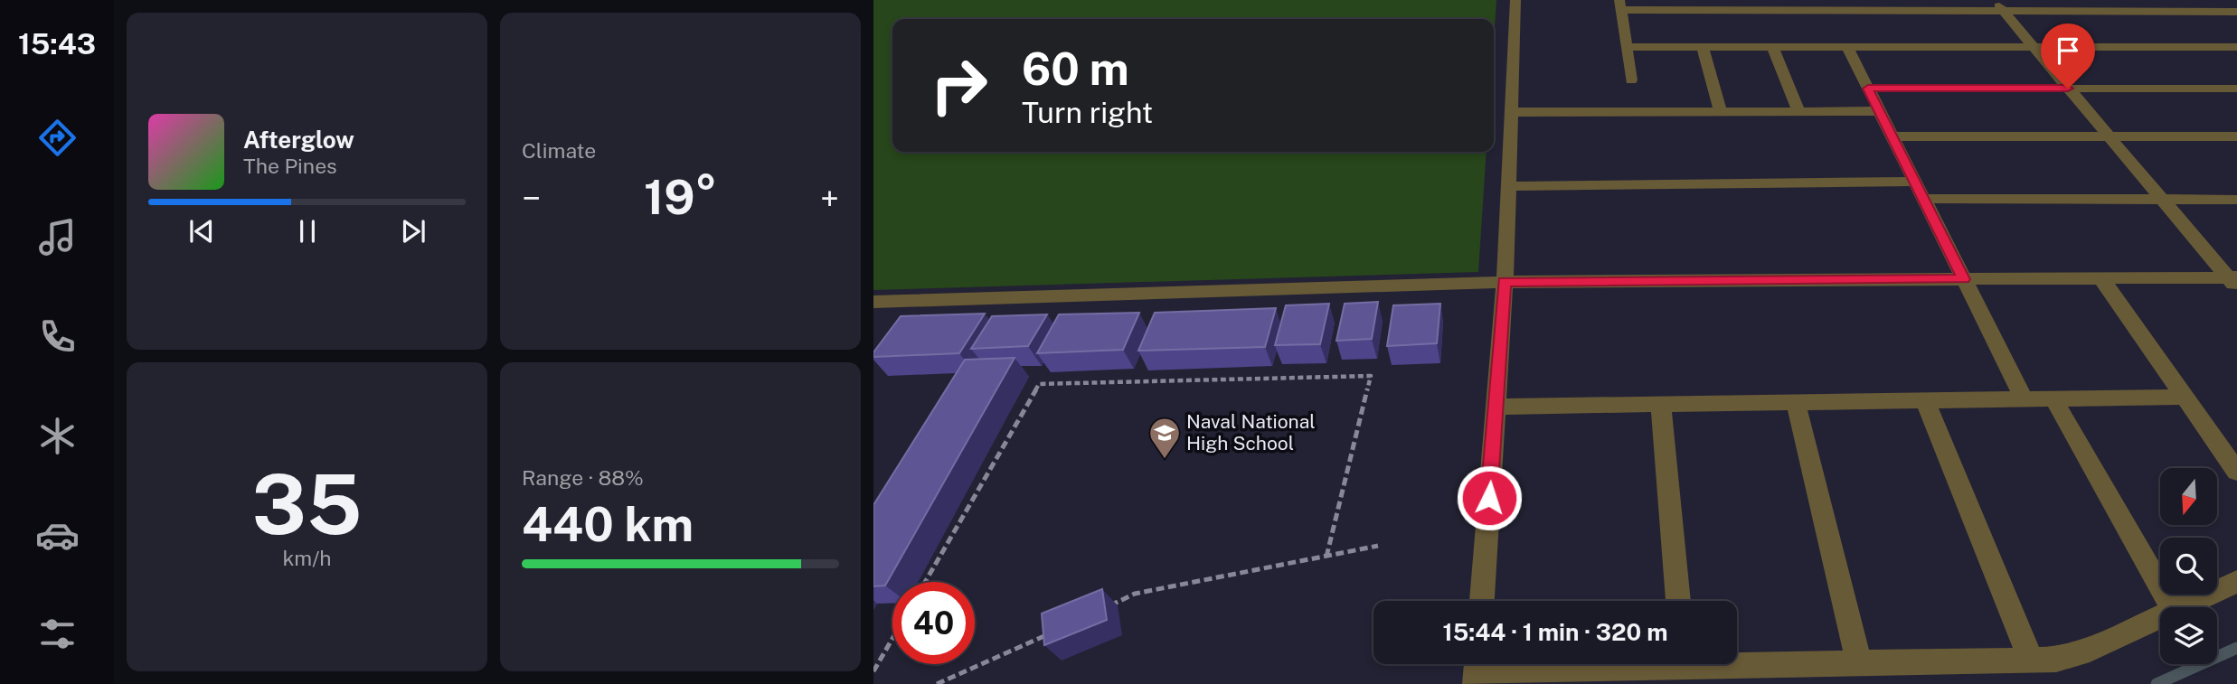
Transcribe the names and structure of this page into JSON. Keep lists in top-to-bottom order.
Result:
{
  "places": {
    "school or university": ["Naval National High School"]
  },
  "north": "bottom",
  "page": {
    "tabs": "15:43",
    "tile": [
      "Climate",
      ["35", "km/h"],
      ["Range · 88%", "440 km"]
    ],
    "turn": ["60 m", "Turn right"],
    "song": ["Afterglow", "The Pines"],
    "heat": ["−", "19°", "+"],
    "limit": "40",
    "trip": "15:44 · 1 min · 320 m"
  }
}
